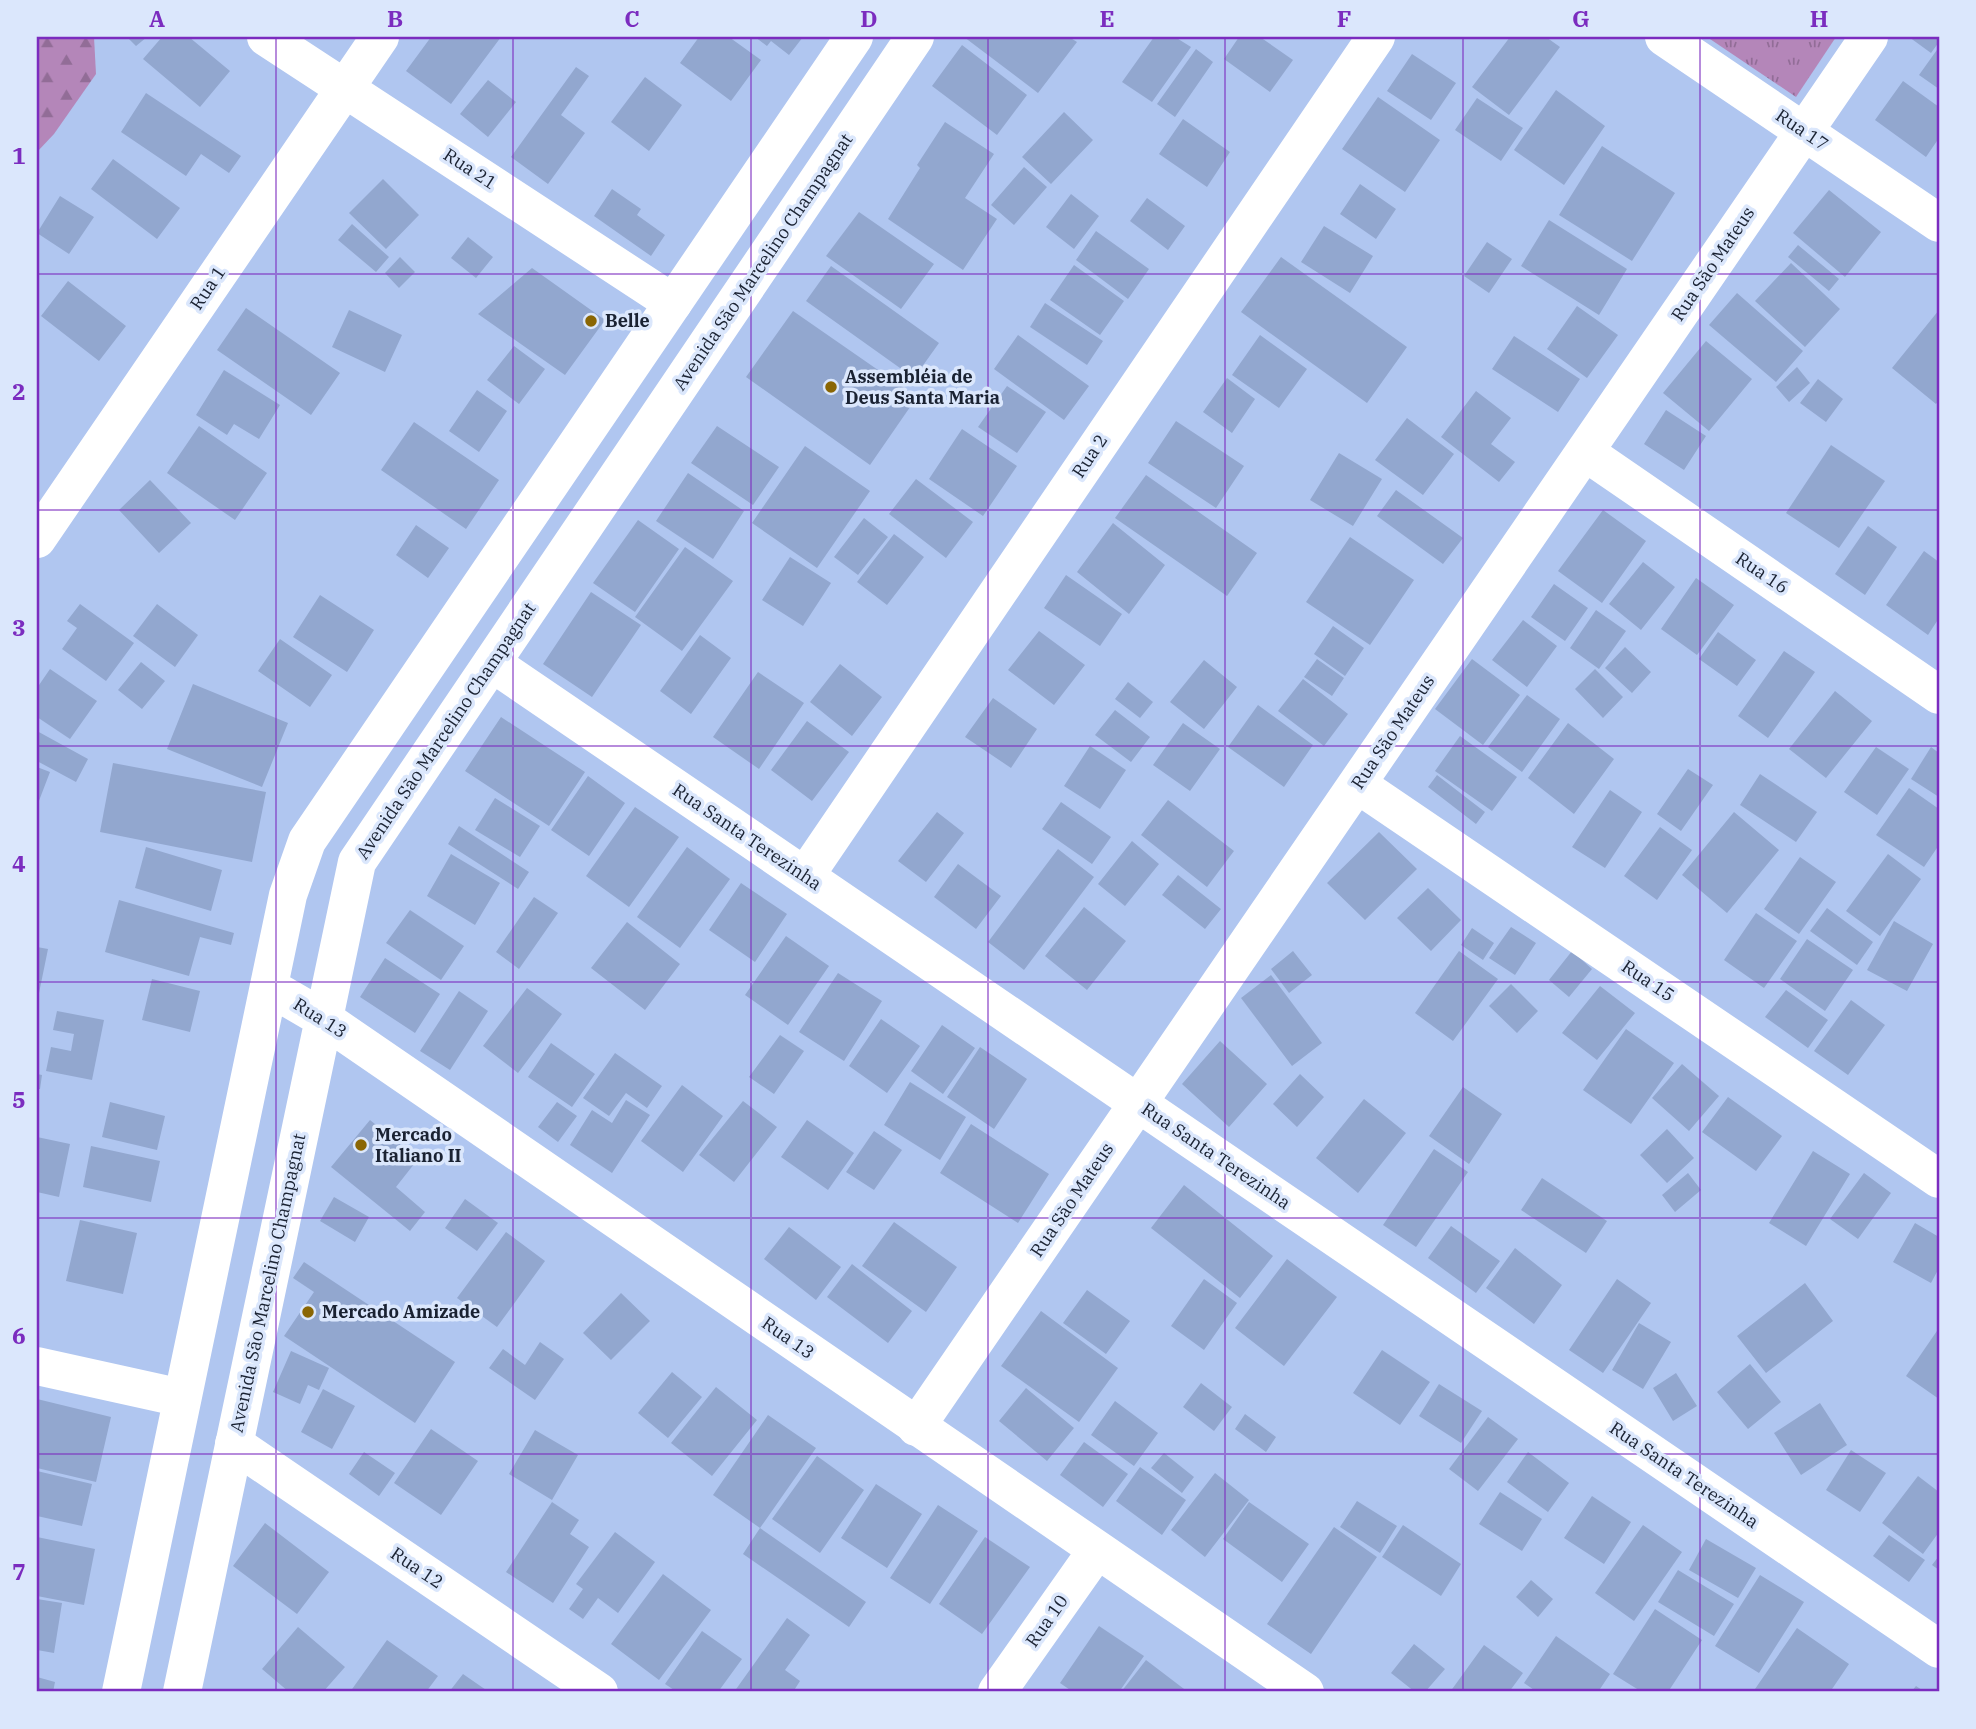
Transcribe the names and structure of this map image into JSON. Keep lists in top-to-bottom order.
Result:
{
  "streets": {
    "street": [
      "Rua 17",
      "Rua 21",
      "Avenida São Marcelino Champagnat",
      "Rua São Mateus",
      "Rua 1",
      "Rua 2",
      "Rua 16",
      "Rua Santa Terezinha",
      "Rua 15",
      "Rua 13",
      "Rua 12",
      "Rua 10"
    ]
  },
  "crossings": [
    ["Rua 17", "Rua São Mateus"],
    ["Rua 21", "Rua 1"],
    ["Avenida São Marcelino Champagnat", "Rua Santa Terezinha"],
    ["Avenida São Marcelino Champagnat", "Rua 13"],
    ["Avenida São Marcelino Champagnat", "Rua 12"],
    ["Rua São Mateus", "Rua 16"],
    ["Rua São Mateus", "Rua Santa Terezinha"],
    ["Rua São Mateus", "Rua 15"],
    ["Rua São Mateus", "Rua 13"],
    ["Rua 2", "Rua Santa Terezinha"],
    ["Rua 13", "Rua 10"]
  ],
  "places": [
    "Belle",
    "Assembléia de Deus Santa Maria",
    "Mercado Italiano II",
    "Mercado Amizade"
  ],
  "grid": {
    "columns": [
      "A",
      "B",
      "C",
      "D",
      "E",
      "F",
      "G",
      "H"
    ],
    "rows": [
      "1",
      "2",
      "3",
      "4",
      "5",
      "6",
      "7"
    ]
  }
}
